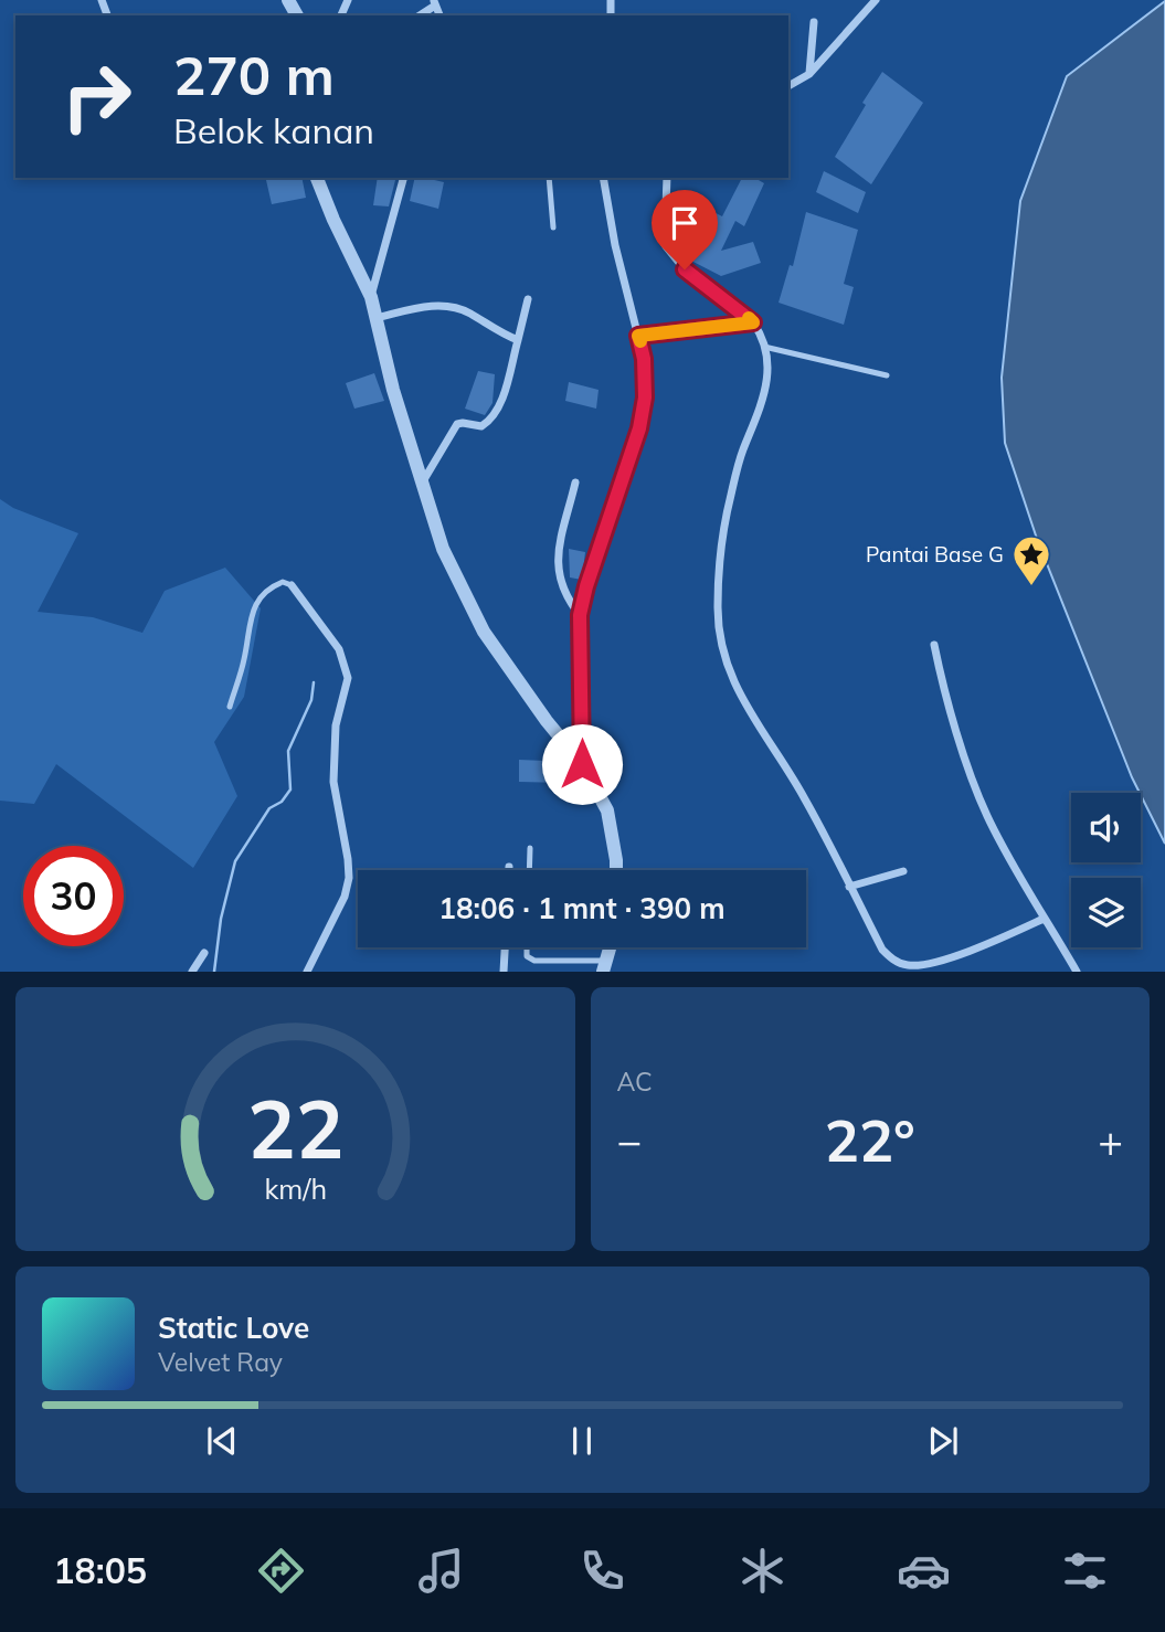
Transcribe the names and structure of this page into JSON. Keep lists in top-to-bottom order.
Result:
{
  "places": {
    "place": ["Pantai Base G"]
  },
  "page": {
    "turn": ["270 m", "Belok kanan"],
    "limit": "30",
    "trip": "18:06 · 1 mnt · 390 m",
    "tile": "AC",
    "heat": ["−", "22°", "+"],
    "song": ["Static Love", "Velvet Ray"],
    "tabs": "18:05",
    "gauge": ["22", "km/h"]
  }
}
